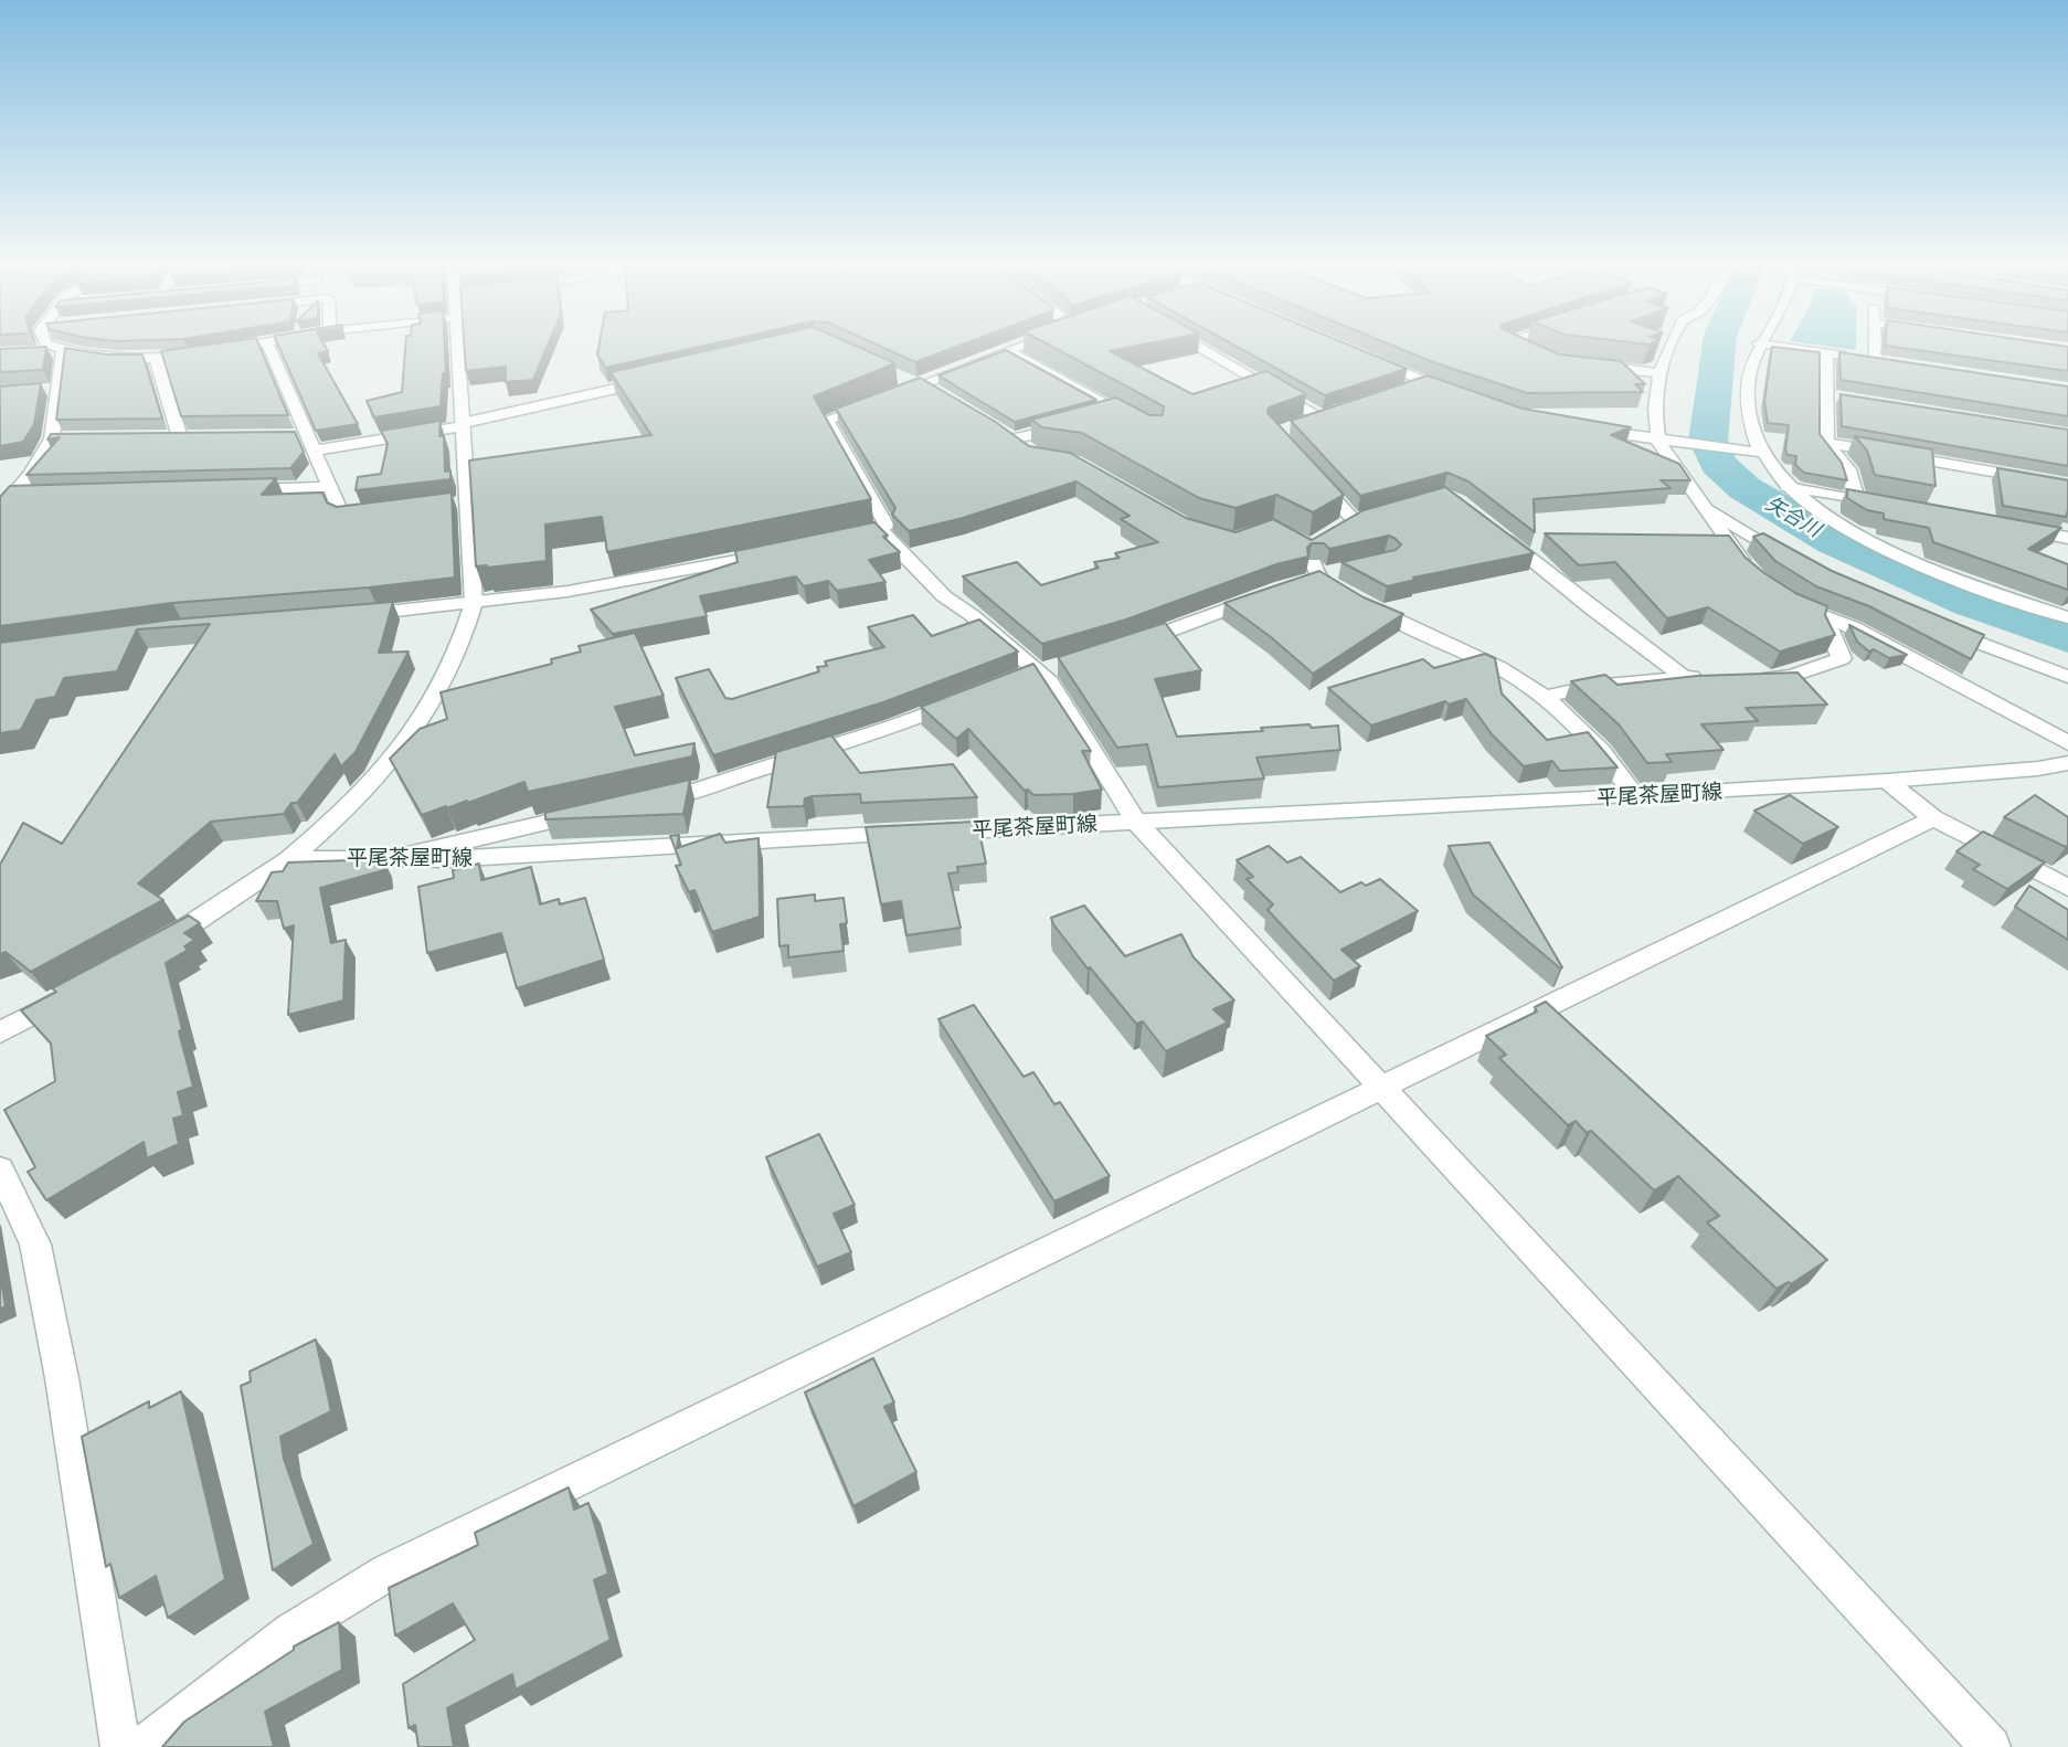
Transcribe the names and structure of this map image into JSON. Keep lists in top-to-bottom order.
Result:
{
  "streets": {
    "street": ["平尾茶屋町線"]
  },
  "water": ["矢合川"]
}
